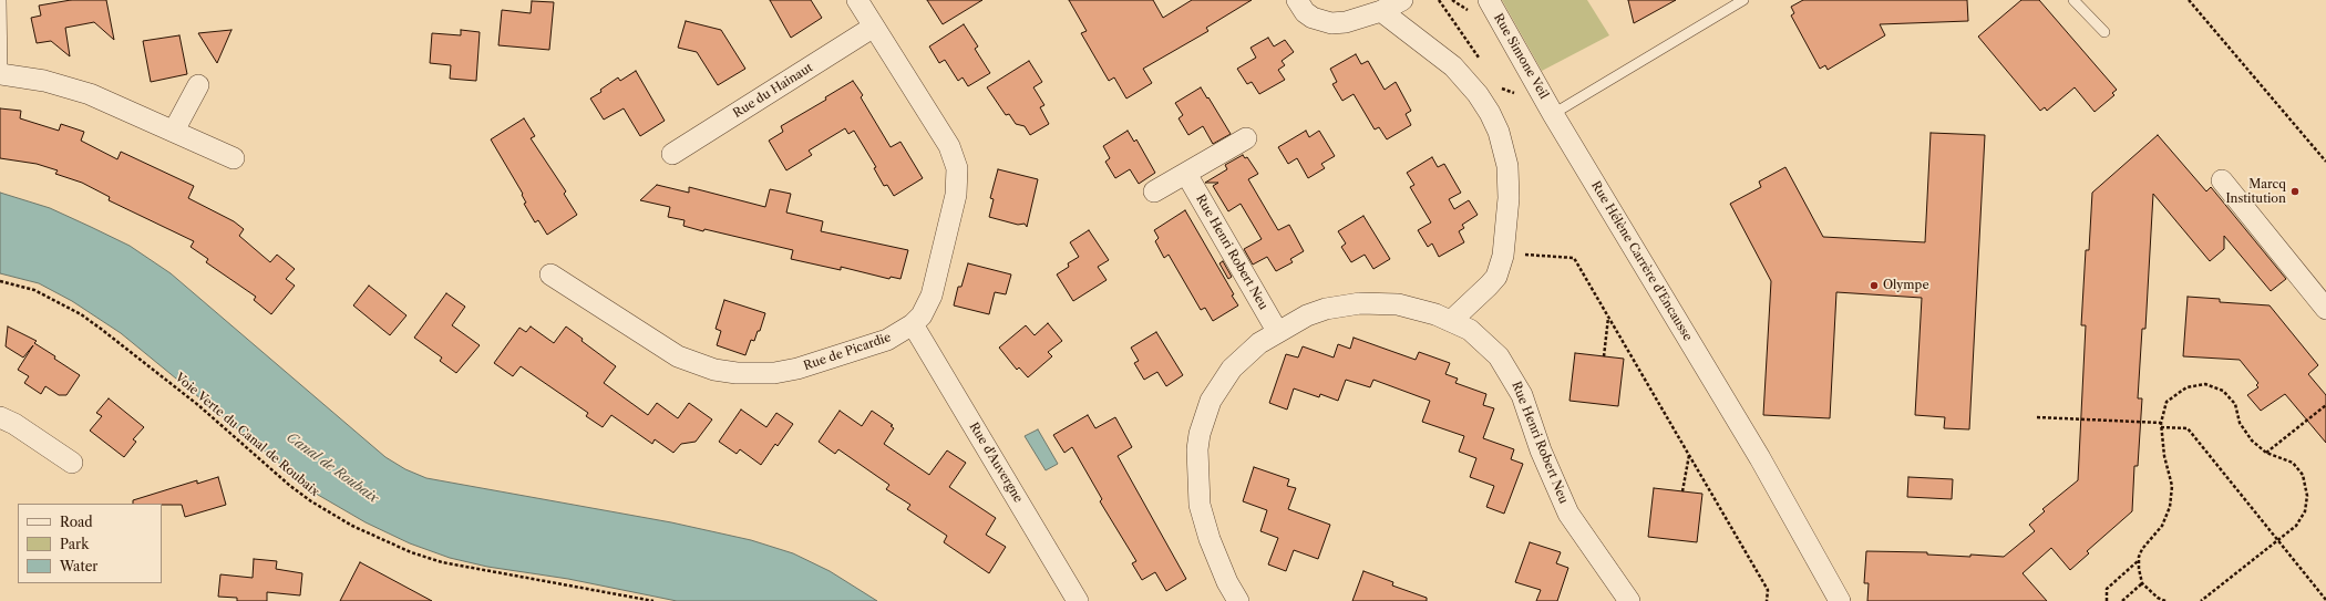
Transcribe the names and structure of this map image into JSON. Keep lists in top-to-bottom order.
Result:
{
  "streets": {
    "street": [
      "Rue Simone Veil",
      "Rue du Hainaut",
      "Rue Henri Robert Neu",
      "Rue Hélène Carrère d’Encausse",
      "Rue de Picardie",
      "Rue d'Auvergne"
    ],
    "path": ["Voie Verte du Canal de Roubaix"]
  },
  "crossings": [
    ["Rue Simone Veil", "Rue Hélène Carrère d’Encausse"],
    ["Rue du Hainaut", "Rue de Picardie"],
    ["Rue de Picardie", "Rue d'Auvergne"]
  ],
  "water": ["Canal de Roubaix"],
  "places": ["Marcq Institution", "Olympe"],
  "legend": ["Road", "Park", "Water"]
}
